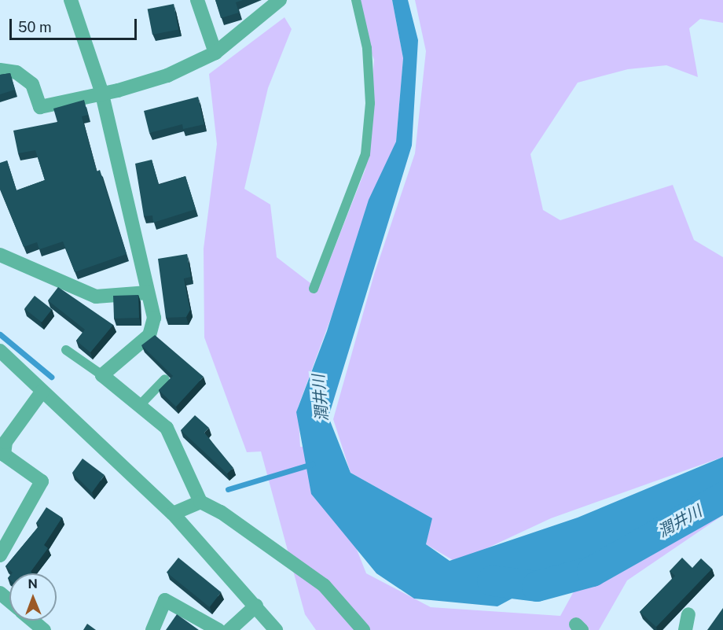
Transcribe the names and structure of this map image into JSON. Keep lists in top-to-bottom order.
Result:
{
  "water": ["潤井川"],
  "scale_bar": "50 m",
  "north": "top"
}
